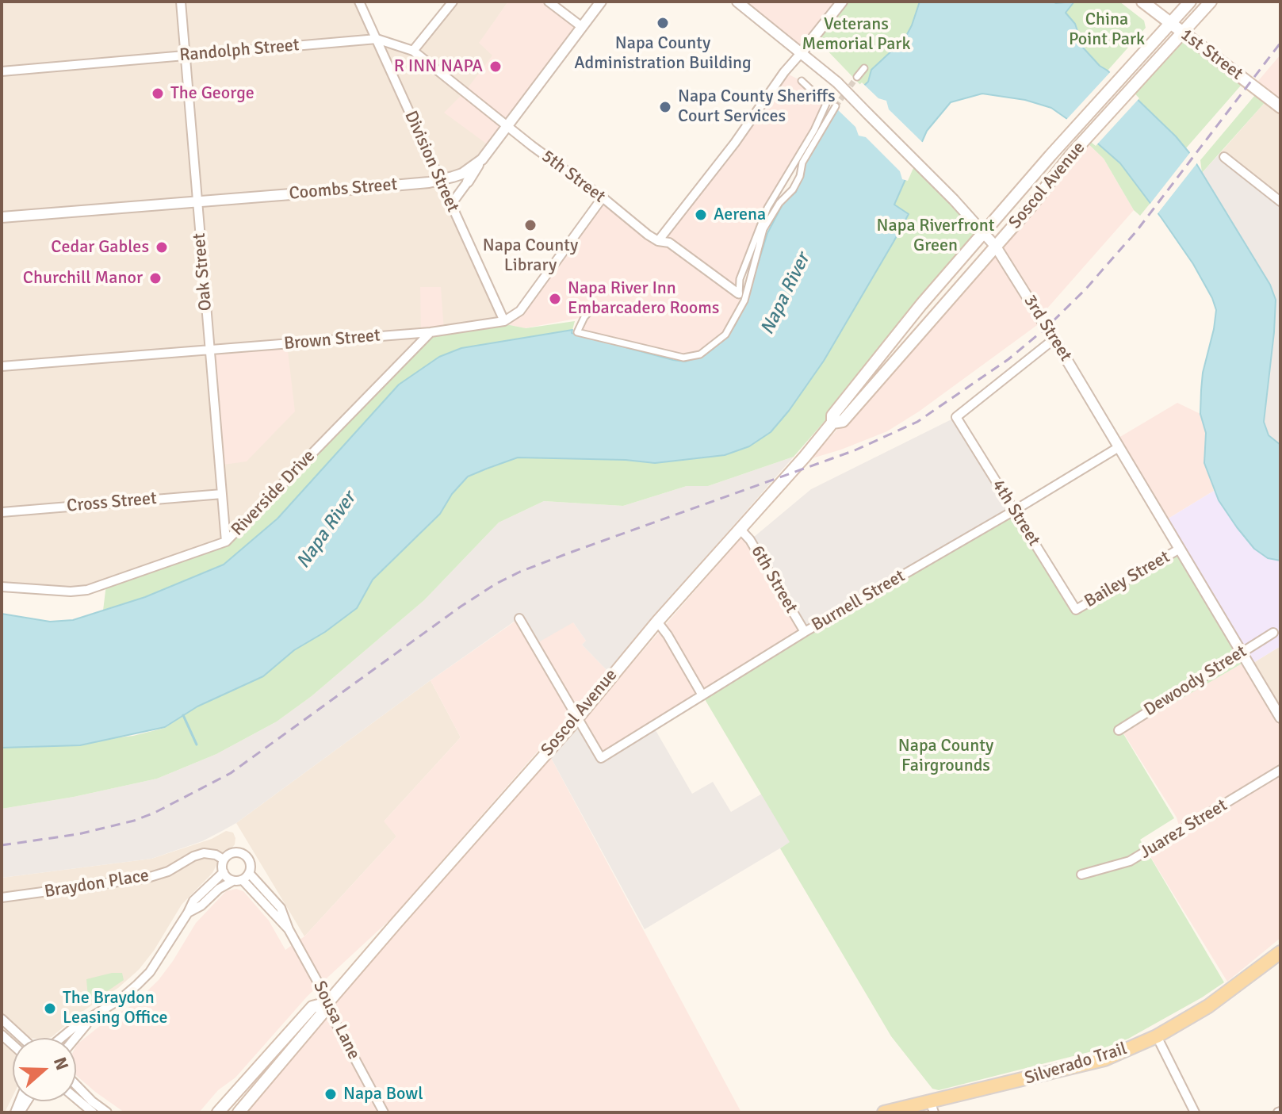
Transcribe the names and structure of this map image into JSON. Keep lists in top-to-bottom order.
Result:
{
  "streets": {
    "main road": ["1st Street", "Soscol Avenue", "Silverado Trail"],
    "street": [
      "Randolph Street",
      "Division Street",
      "5th Street",
      "Coombs Street",
      "Oak Street",
      "3rd Street",
      "Brown Street",
      "Riverside Drive",
      "Cross Street",
      "4th Street",
      "6th Street",
      "Bailey Street",
      "Burnell Street",
      "Dewoody Street",
      "Juarez Street",
      "Braydon Place",
      "Sousa Lane"
    ]
  },
  "crossings": [
    ["Randolph Street", "Division Street"],
    ["Randolph Street", "5th Street"],
    ["Randolph Street", "Oak Street"],
    ["1st Street", "Soscol Avenue"],
    ["Division Street", "Coombs Street"],
    ["Division Street", "Brown Street"],
    ["5th Street", "Coombs Street"],
    ["Soscol Avenue", "3rd Street"],
    ["Soscol Avenue", "6th Street"],
    ["Soscol Avenue", "Burnell Street"],
    ["Soscol Avenue", "Sousa Lane"],
    ["Coombs Street", "Oak Street"],
    ["Oak Street", "Brown Street"],
    ["Oak Street", "Riverside Drive"],
    ["Oak Street", "Cross Street"],
    ["3rd Street", "4th Street"],
    ["3rd Street", "Bailey Street"],
    ["3rd Street", "Burnell Street"],
    ["3rd Street", "Dewoody Street"],
    ["Brown Street", "Riverside Drive"],
    ["4th Street", "Bailey Street"],
    ["4th Street", "Burnell Street"],
    ["6th Street", "Burnell Street"],
    ["Braydon Place", "Sousa Lane"]
  ],
  "water": ["Napa River"],
  "parks": [
    "China Point Park",
    "Veterans Memorial Park",
    "Napa Riverfront Green",
    "Napa County Fairgrounds"
  ],
  "places": [
    "Napa County Administration Building",
    "R INN NAPA",
    "The George",
    "Napa County Sheriffs Court Services",
    "Aerena",
    "Napa County Library",
    "Cedar Gables",
    "Churchill Manor",
    "Napa River Inn Embarcadero Rooms",
    "The Braydon Leasing Office",
    "Napa Bowl"
  ],
  "north": "right"
}
